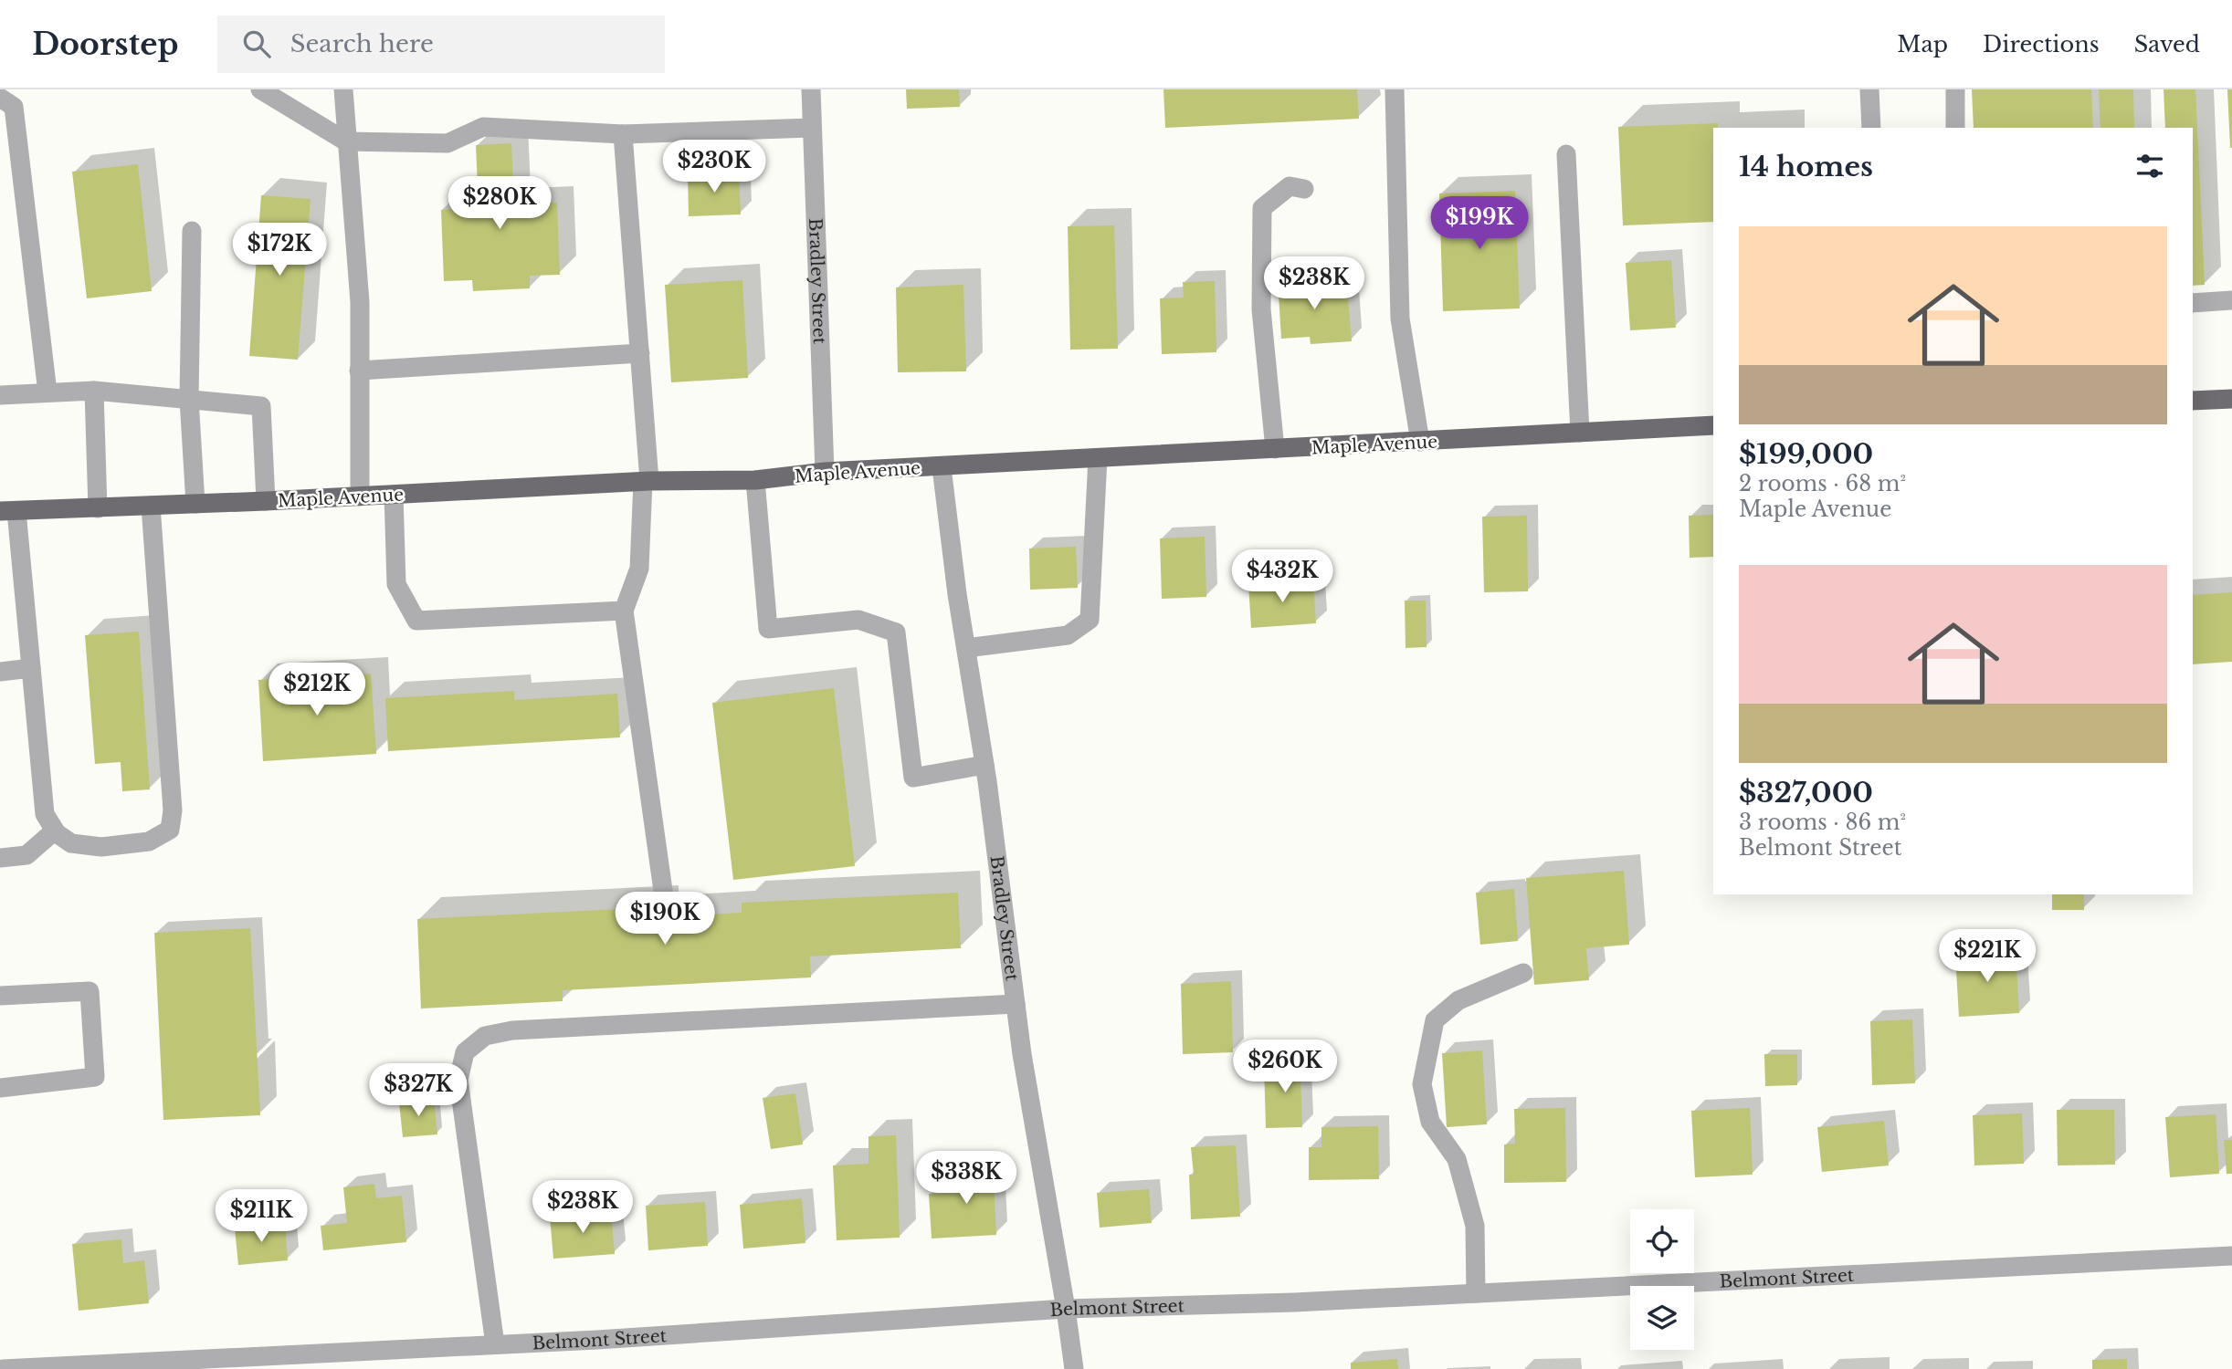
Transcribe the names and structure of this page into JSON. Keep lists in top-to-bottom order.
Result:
{
  "streets": {
    "main road": ["Maple Avenue"],
    "street": ["Bradley Street", "Belmont Street"]
  },
  "crossings": [
    ["Bradley Street", "Maple Avenue"],
    ["Bradley Street", "Belmont Street"]
  ],
  "page": {
    "header": "Doorstep",
    "search": "Search here",
    "nav": ["Map", "Directions", "Saved"],
    "heading": "14 homes",
    "price": [
      "$230K",
      "$280K",
      "$199K",
      "$172K",
      "$238K",
      "$432K",
      "$212K",
      "$190K",
      "$221K",
      "$260K",
      "$327K",
      "$338K",
      "$238K",
      "$211K"
    ],
    "list": [
      {
        "name": "$199,000",
        "note": "2 rooms · 68 m² · Maple Avenue"
      },
      {
        "name": "$327,000",
        "note": "3 rooms · 86 m² · Belmont Street"
      }
    ]
  }
}
